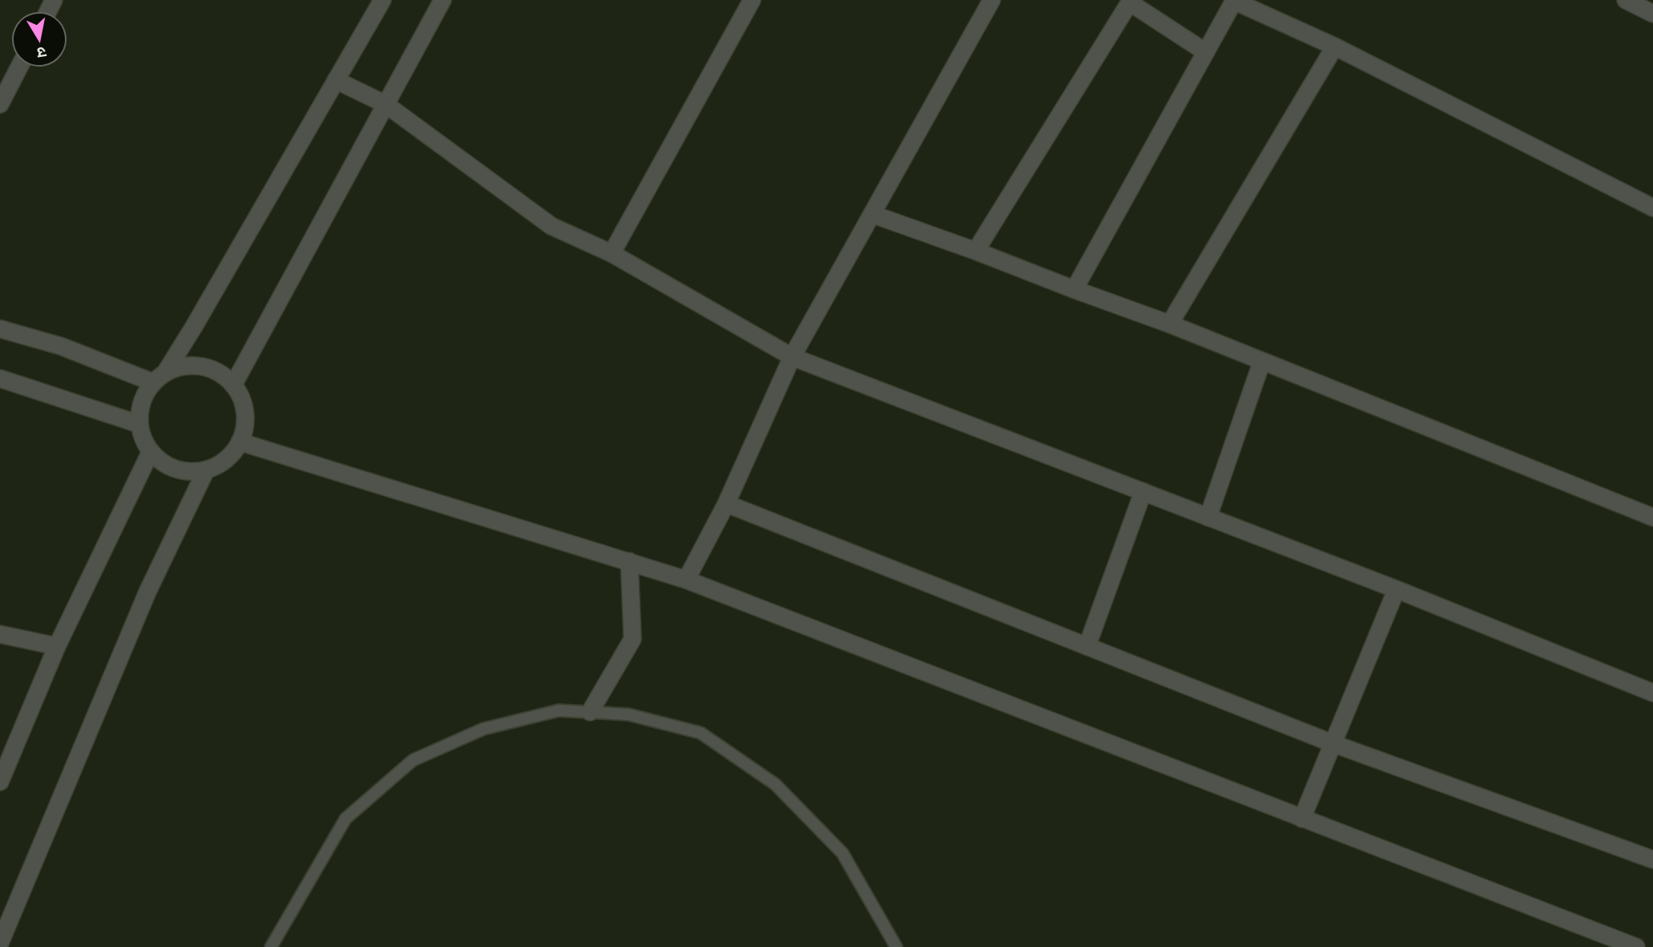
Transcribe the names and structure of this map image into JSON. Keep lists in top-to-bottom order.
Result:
{
  "north": "bottom"
}
